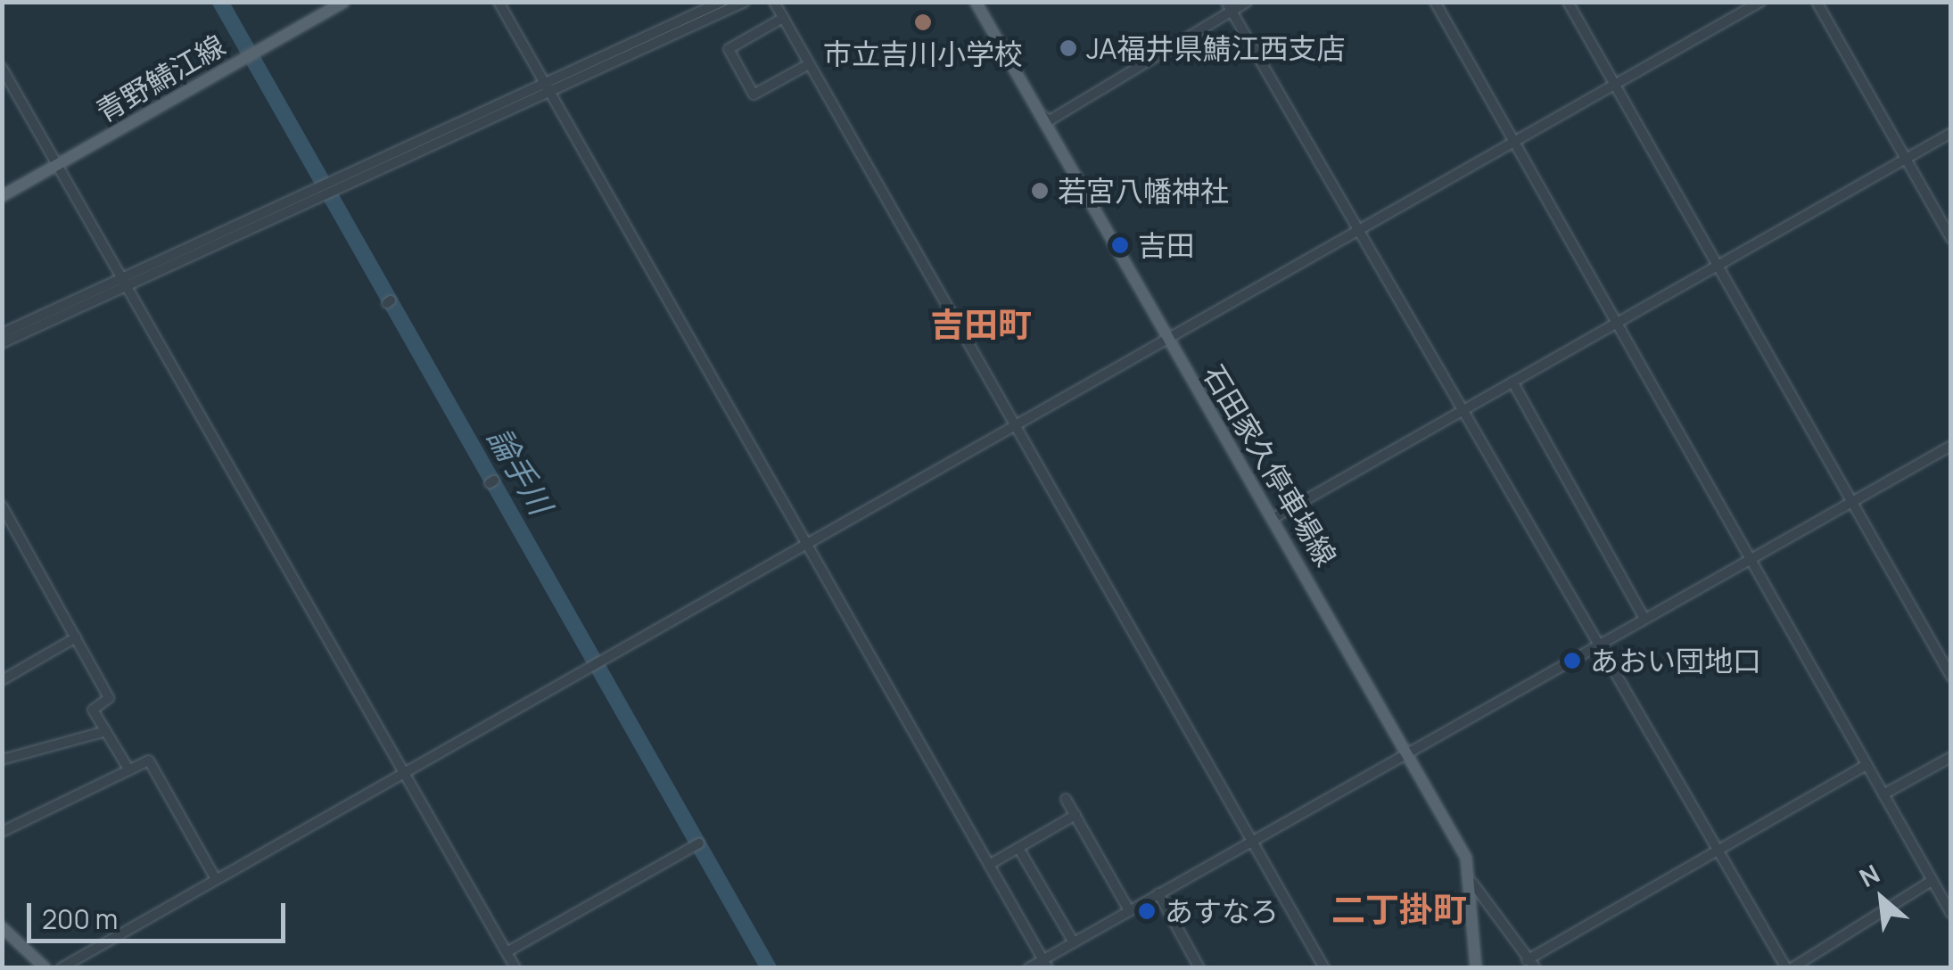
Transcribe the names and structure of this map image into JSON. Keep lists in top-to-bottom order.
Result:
{
  "streets": {
    "main road": ["青野鯖江線", "石田家久停車場線"]
  },
  "districts": ["吉田町", "二丁掛町"],
  "water": ["論手川"],
  "places": [
    "市立吉川小学校",
    "JA福井県鯖江西支店",
    "若宮八幡神社",
    "吉田",
    "あおい団地口",
    "あすなろ"
  ],
  "scale_bar": "200 m",
  "north": "top left"
}
